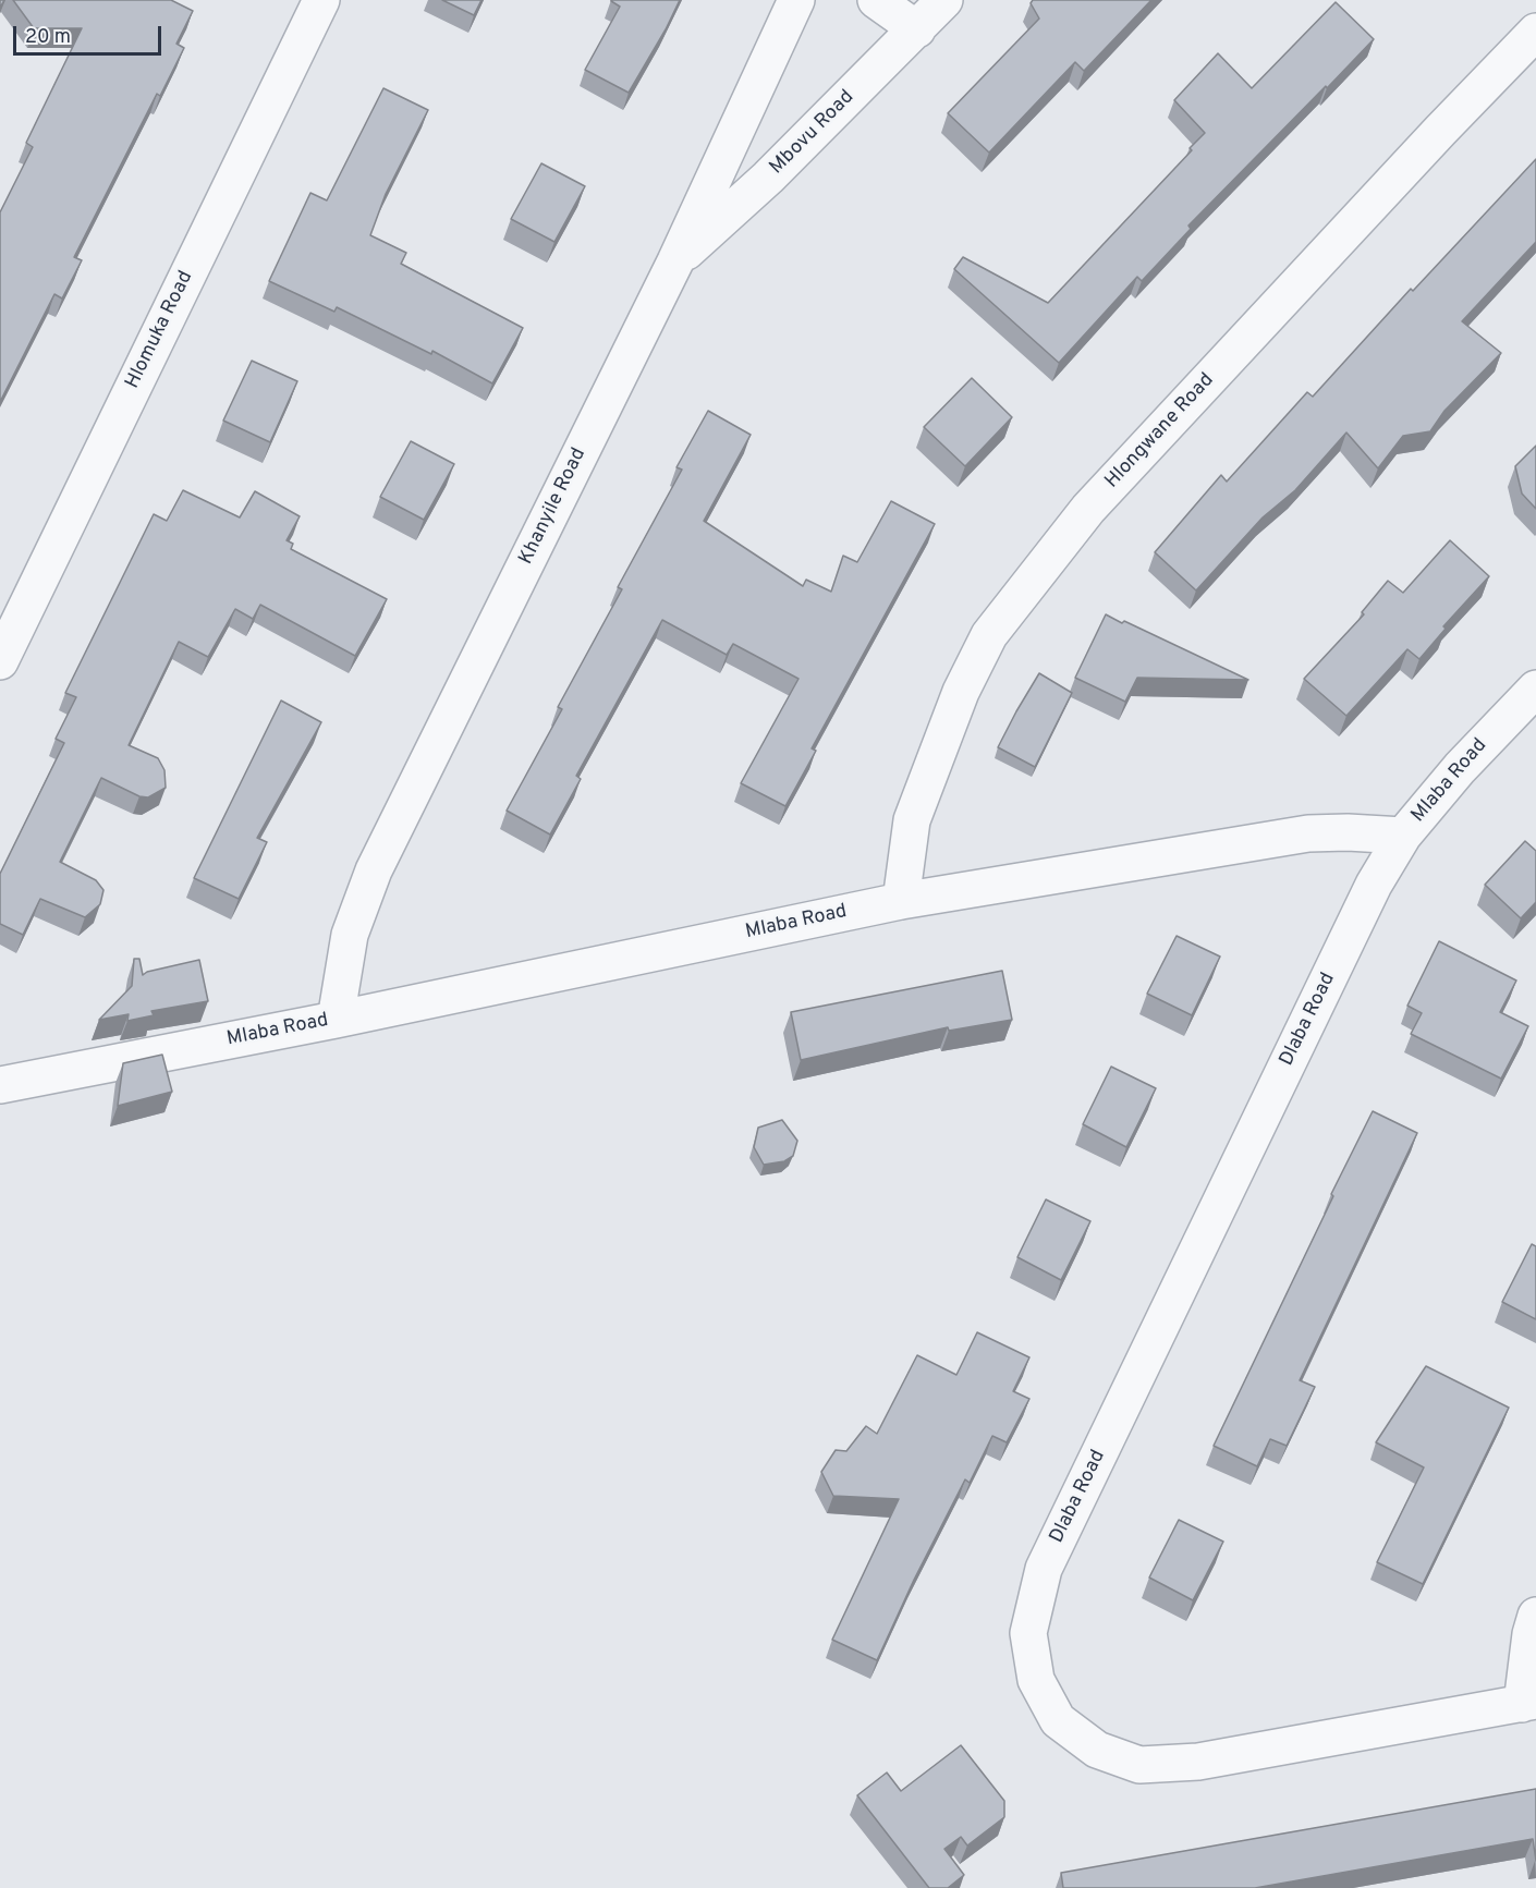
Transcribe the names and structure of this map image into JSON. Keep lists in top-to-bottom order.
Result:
{
  "streets": {
    "street": [
      "Mbovu Road",
      "Hlomuka Road",
      "Hlongwane Road",
      "Khanyile Road",
      "Mlaba Road",
      "Dlaba Road"
    ]
  },
  "crossings": [
    ["Mbovu Road", "Khanyile Road"],
    ["Hlongwane Road", "Mlaba Road"],
    ["Khanyile Road", "Mlaba Road"],
    ["Mlaba Road", "Dlaba Road"]
  ],
  "scale_bar": "20 m"
}
